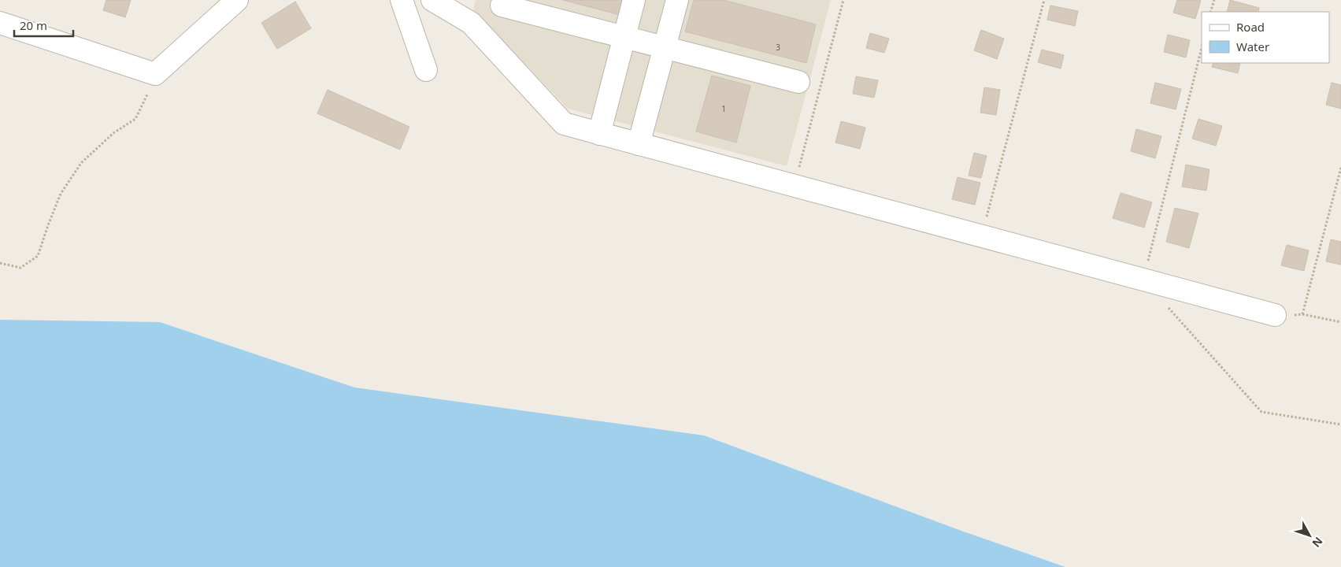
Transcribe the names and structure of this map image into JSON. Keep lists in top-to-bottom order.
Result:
{
  "house_numbers": ["3", "1"],
  "legend": ["Road", "Water"],
  "scale_bar": "20 m",
  "north": "bottom right"
}
